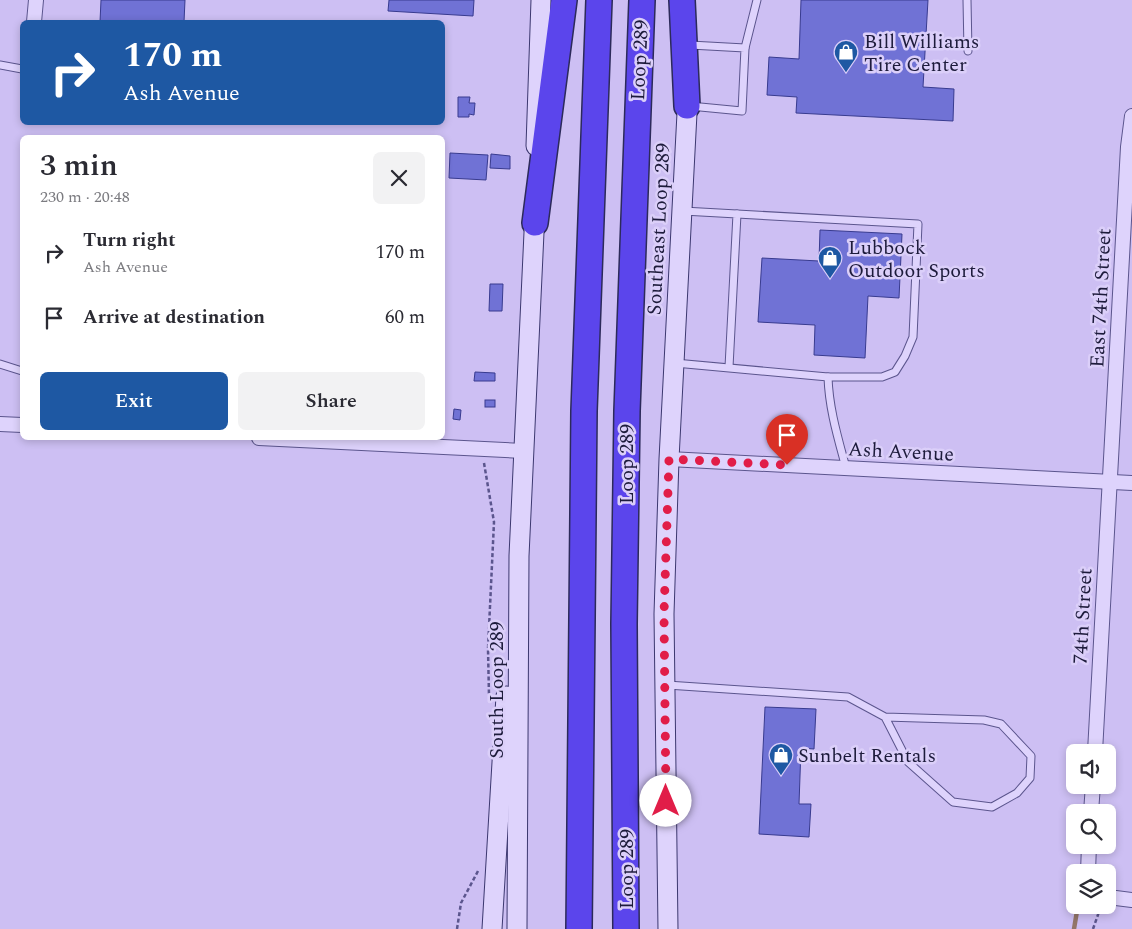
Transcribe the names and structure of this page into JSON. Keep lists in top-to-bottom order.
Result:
{
  "streets": {
    "highway": ["Loop 289"],
    "main road": ["Southeast Loop 289", "South Loop 289"],
    "street": ["East 74th Street", "Ash Avenue", "74th Street"]
  },
  "crossings": [
    ["Southeast Loop 289", "Ash Avenue"],
    ["East 74th Street", "Ash Avenue"],
    ["East 74th Street", "74th Street"],
    ["Ash Avenue", "74th Street"]
  ],
  "places": {
    "shop": ["Bill Williams Tire Center", "Lubbock Outdoor Sports", "Sunbelt Rentals"]
  },
  "page": {
    "turn": ["170 m", "Ash Avenue"],
    "heading": ["3 min", "230 m · 20:48"],
    "list": [
      {
        "name": "Turn right",
        "note": "Ash Avenue",
        "value": "170 m"
      },
      {
        "name": "Arrive at destination",
        "value": "60 m"
      }
    ],
    "buttons": ["Exit", "Share"]
  }
}
